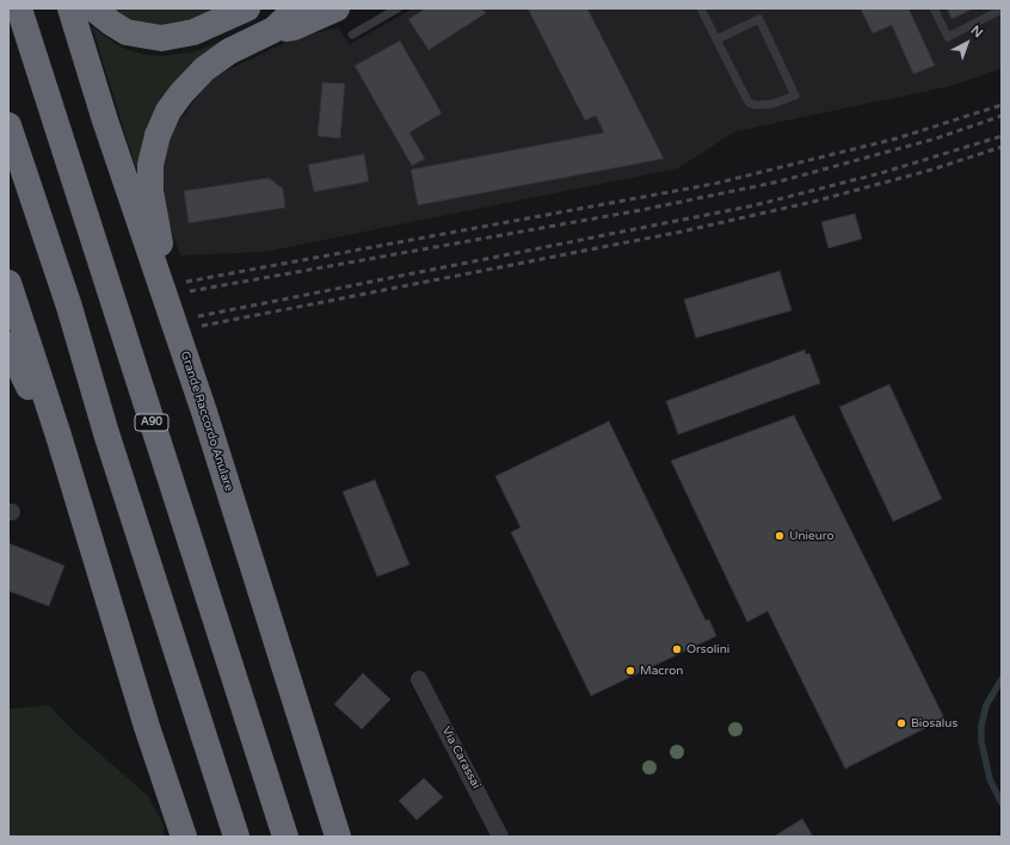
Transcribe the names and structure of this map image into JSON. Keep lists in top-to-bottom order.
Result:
{
  "streets": {
    "highway": ["Grande Raccordo Anulare", "A90"],
    "street": ["Via Carassai"]
  },
  "places": [
    "Unieuro",
    "Orsolini",
    "Macron",
    "Biosalus"
  ],
  "north": "top right"
}
